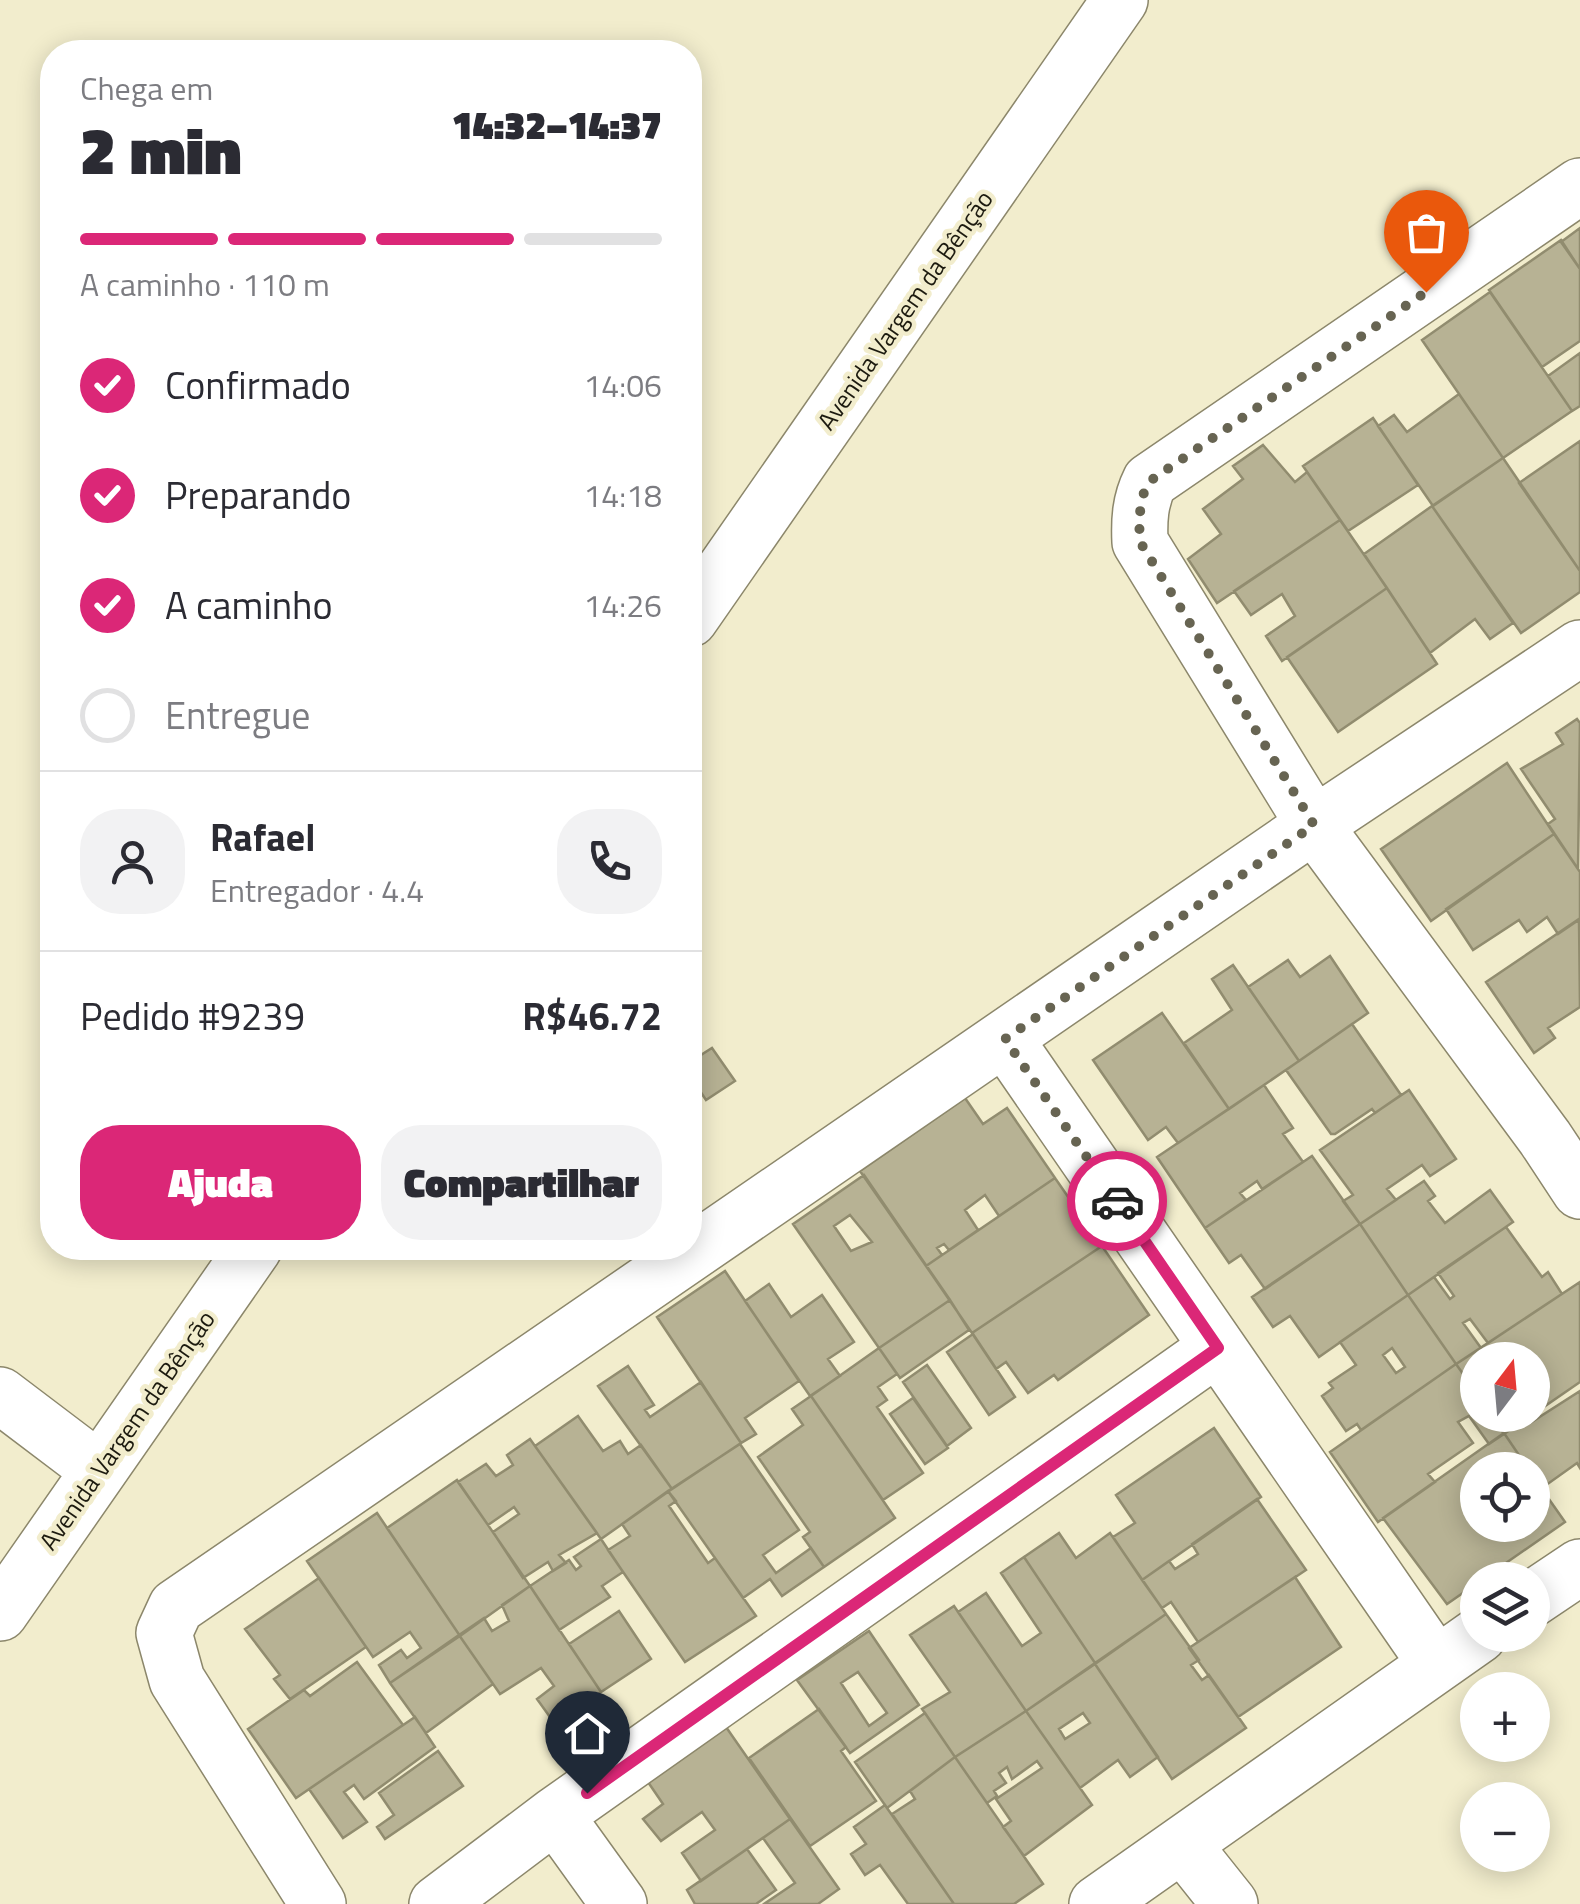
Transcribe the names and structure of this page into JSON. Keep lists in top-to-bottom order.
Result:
{
  "streets": {
    "street": ["Avenida Vargem da Bênção"]
  },
  "north": "top",
  "page": {
    "heading": ["2 min", "Chega em", "14:32–14:37"],
    "panel": [
      "Rafael",
      "Entregador · 4.4",
      "Pedido #9239",
      "R$46.72"
    ],
    "bar": "A caminho · 110 m",
    "list": [
      ["Confirmado", "14:06"],
      ["Preparando", "14:18"],
      ["A caminho", "14:26"],
      "Entregue"
    ],
    "buttons": ["Ajuda", "Compartilhar"],
    "map_buttons": ["+", "−"]
  }
}
